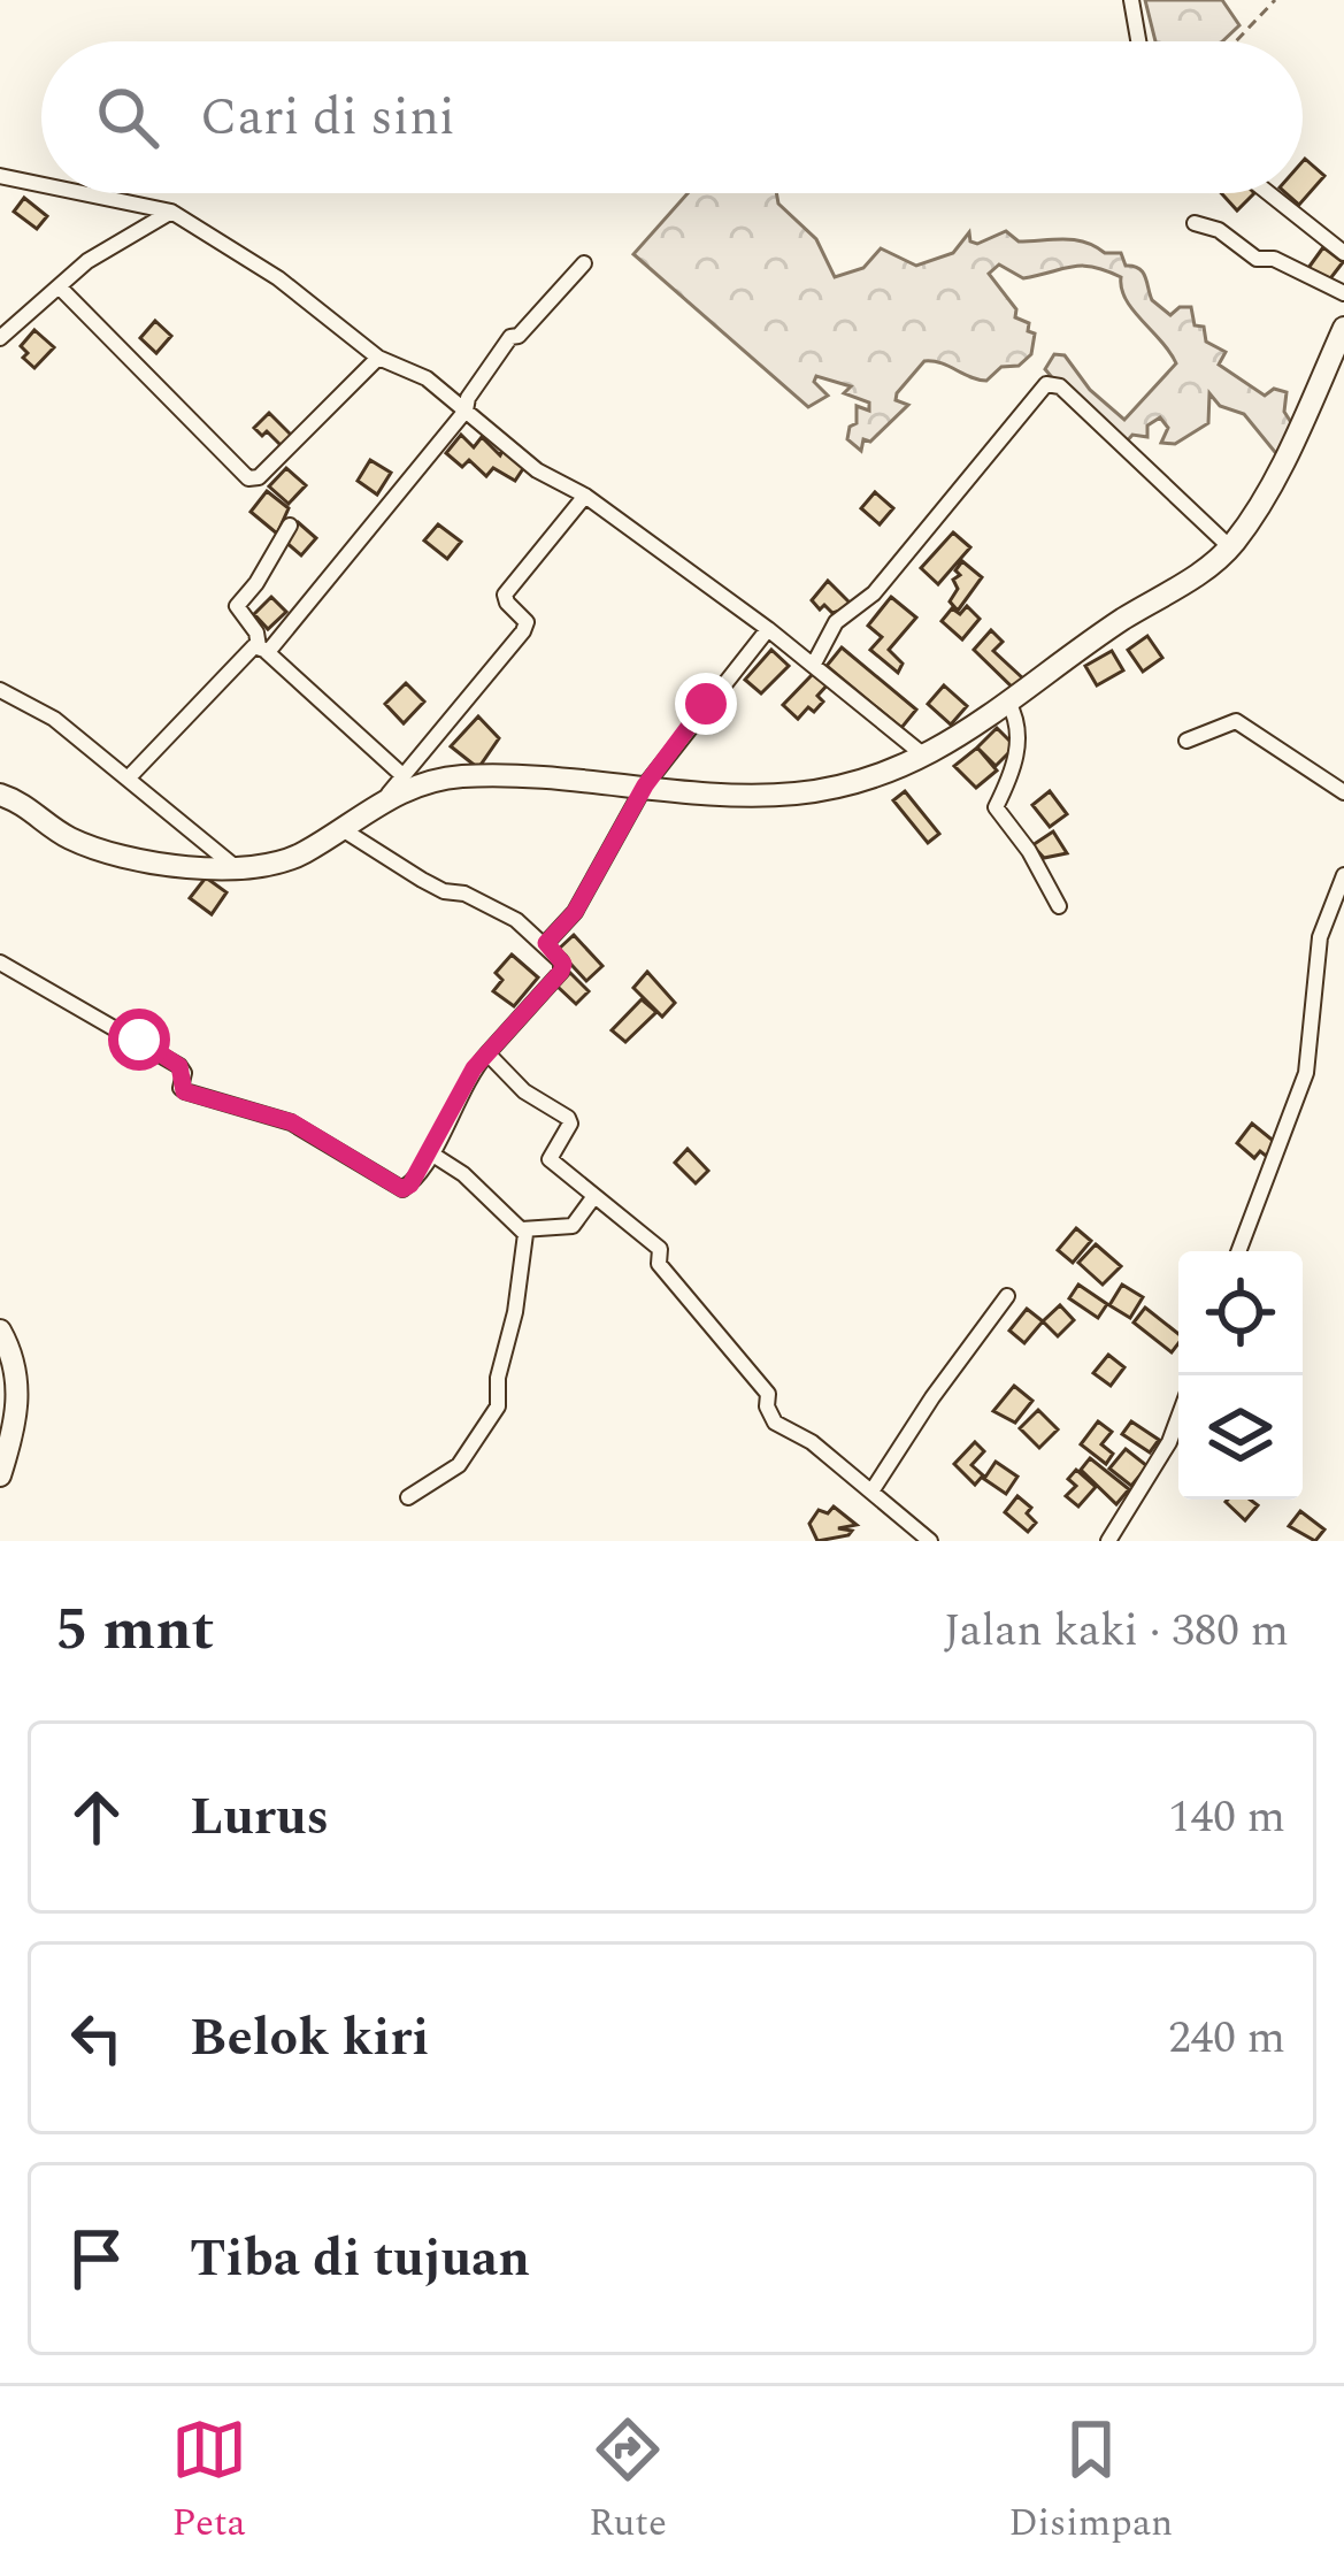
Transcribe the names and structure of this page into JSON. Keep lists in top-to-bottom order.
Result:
{
  "page": {
    "search": "Cari di sini",
    "heading": ["5 mnt", "Jalan kaki · 380 m"],
    "list": [
      ["Lurus", "140 m"],
      ["Belok kiri", "240 m"],
      "Tiba di tujuan"
    ],
    "nav": ["Peta", "Rute", "Disimpan"]
  }
}
